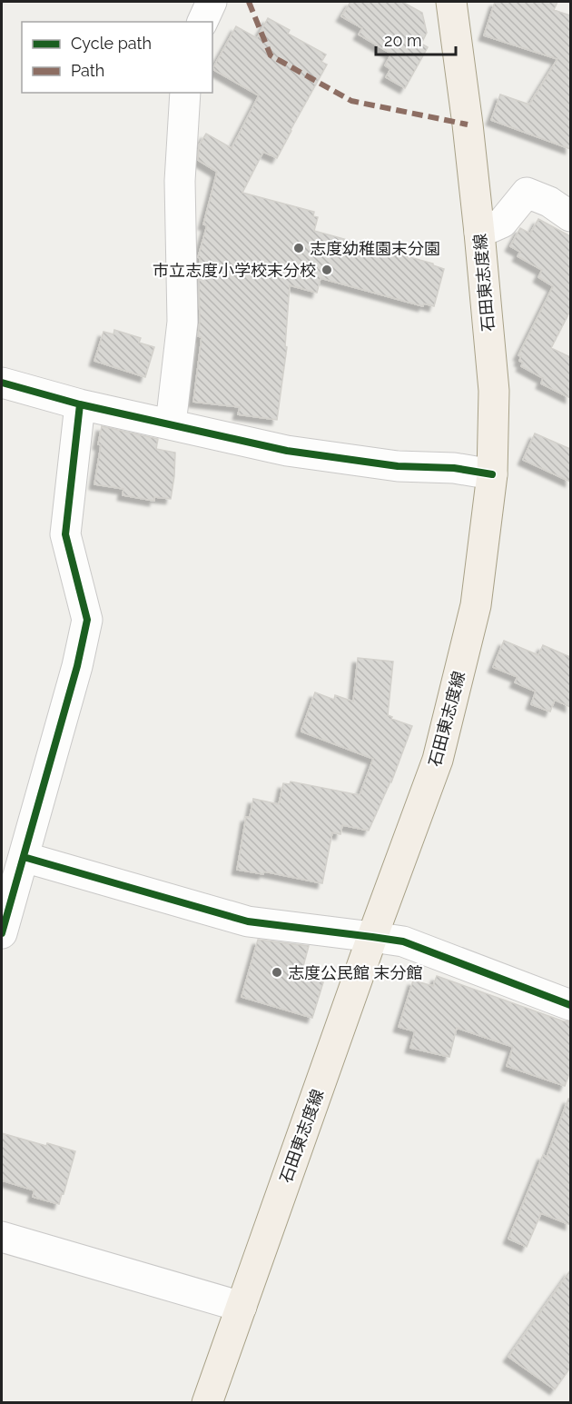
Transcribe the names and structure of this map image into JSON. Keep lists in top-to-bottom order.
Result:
{
  "streets": {
    "main road": ["石田東志度線"]
  },
  "places": ["志度幼稚園末分園", "市立志度小学校末分校", "志度公民館 末分館"],
  "legend": ["Cycle path", "Path"],
  "scale_bar": "20 m"
}
